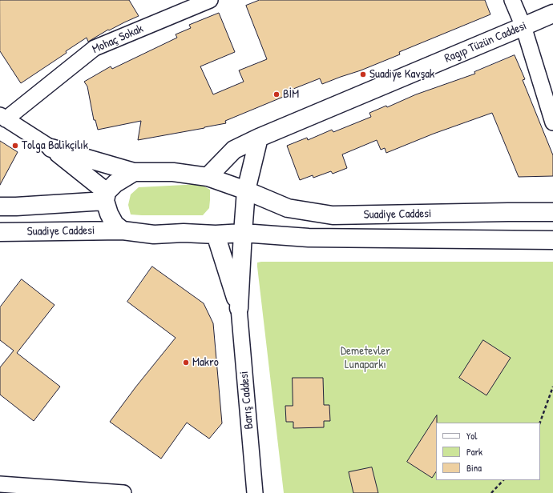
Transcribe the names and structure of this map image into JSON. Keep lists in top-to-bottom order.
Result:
{
  "streets": {
    "main road": ["Ragıp Tüzün Caddesi", "Suadiye Caddesi", "Barış Caddesi"],
    "street": ["Mohaç Sokak"]
  },
  "crossings": [
    ["Ragıp Tüzün Caddesi", "Suadiye Caddesi"],
    ["Suadiye Caddesi", "Barış Caddesi"]
  ],
  "parks": ["Demetevler Lunaparkı"],
  "places": [
    "Suadiye Kavşak",
    "BİM",
    "Tolga Balıkçilık",
    "Makro"
  ],
  "legend": ["Yol", "Park", "Bina"]
}
